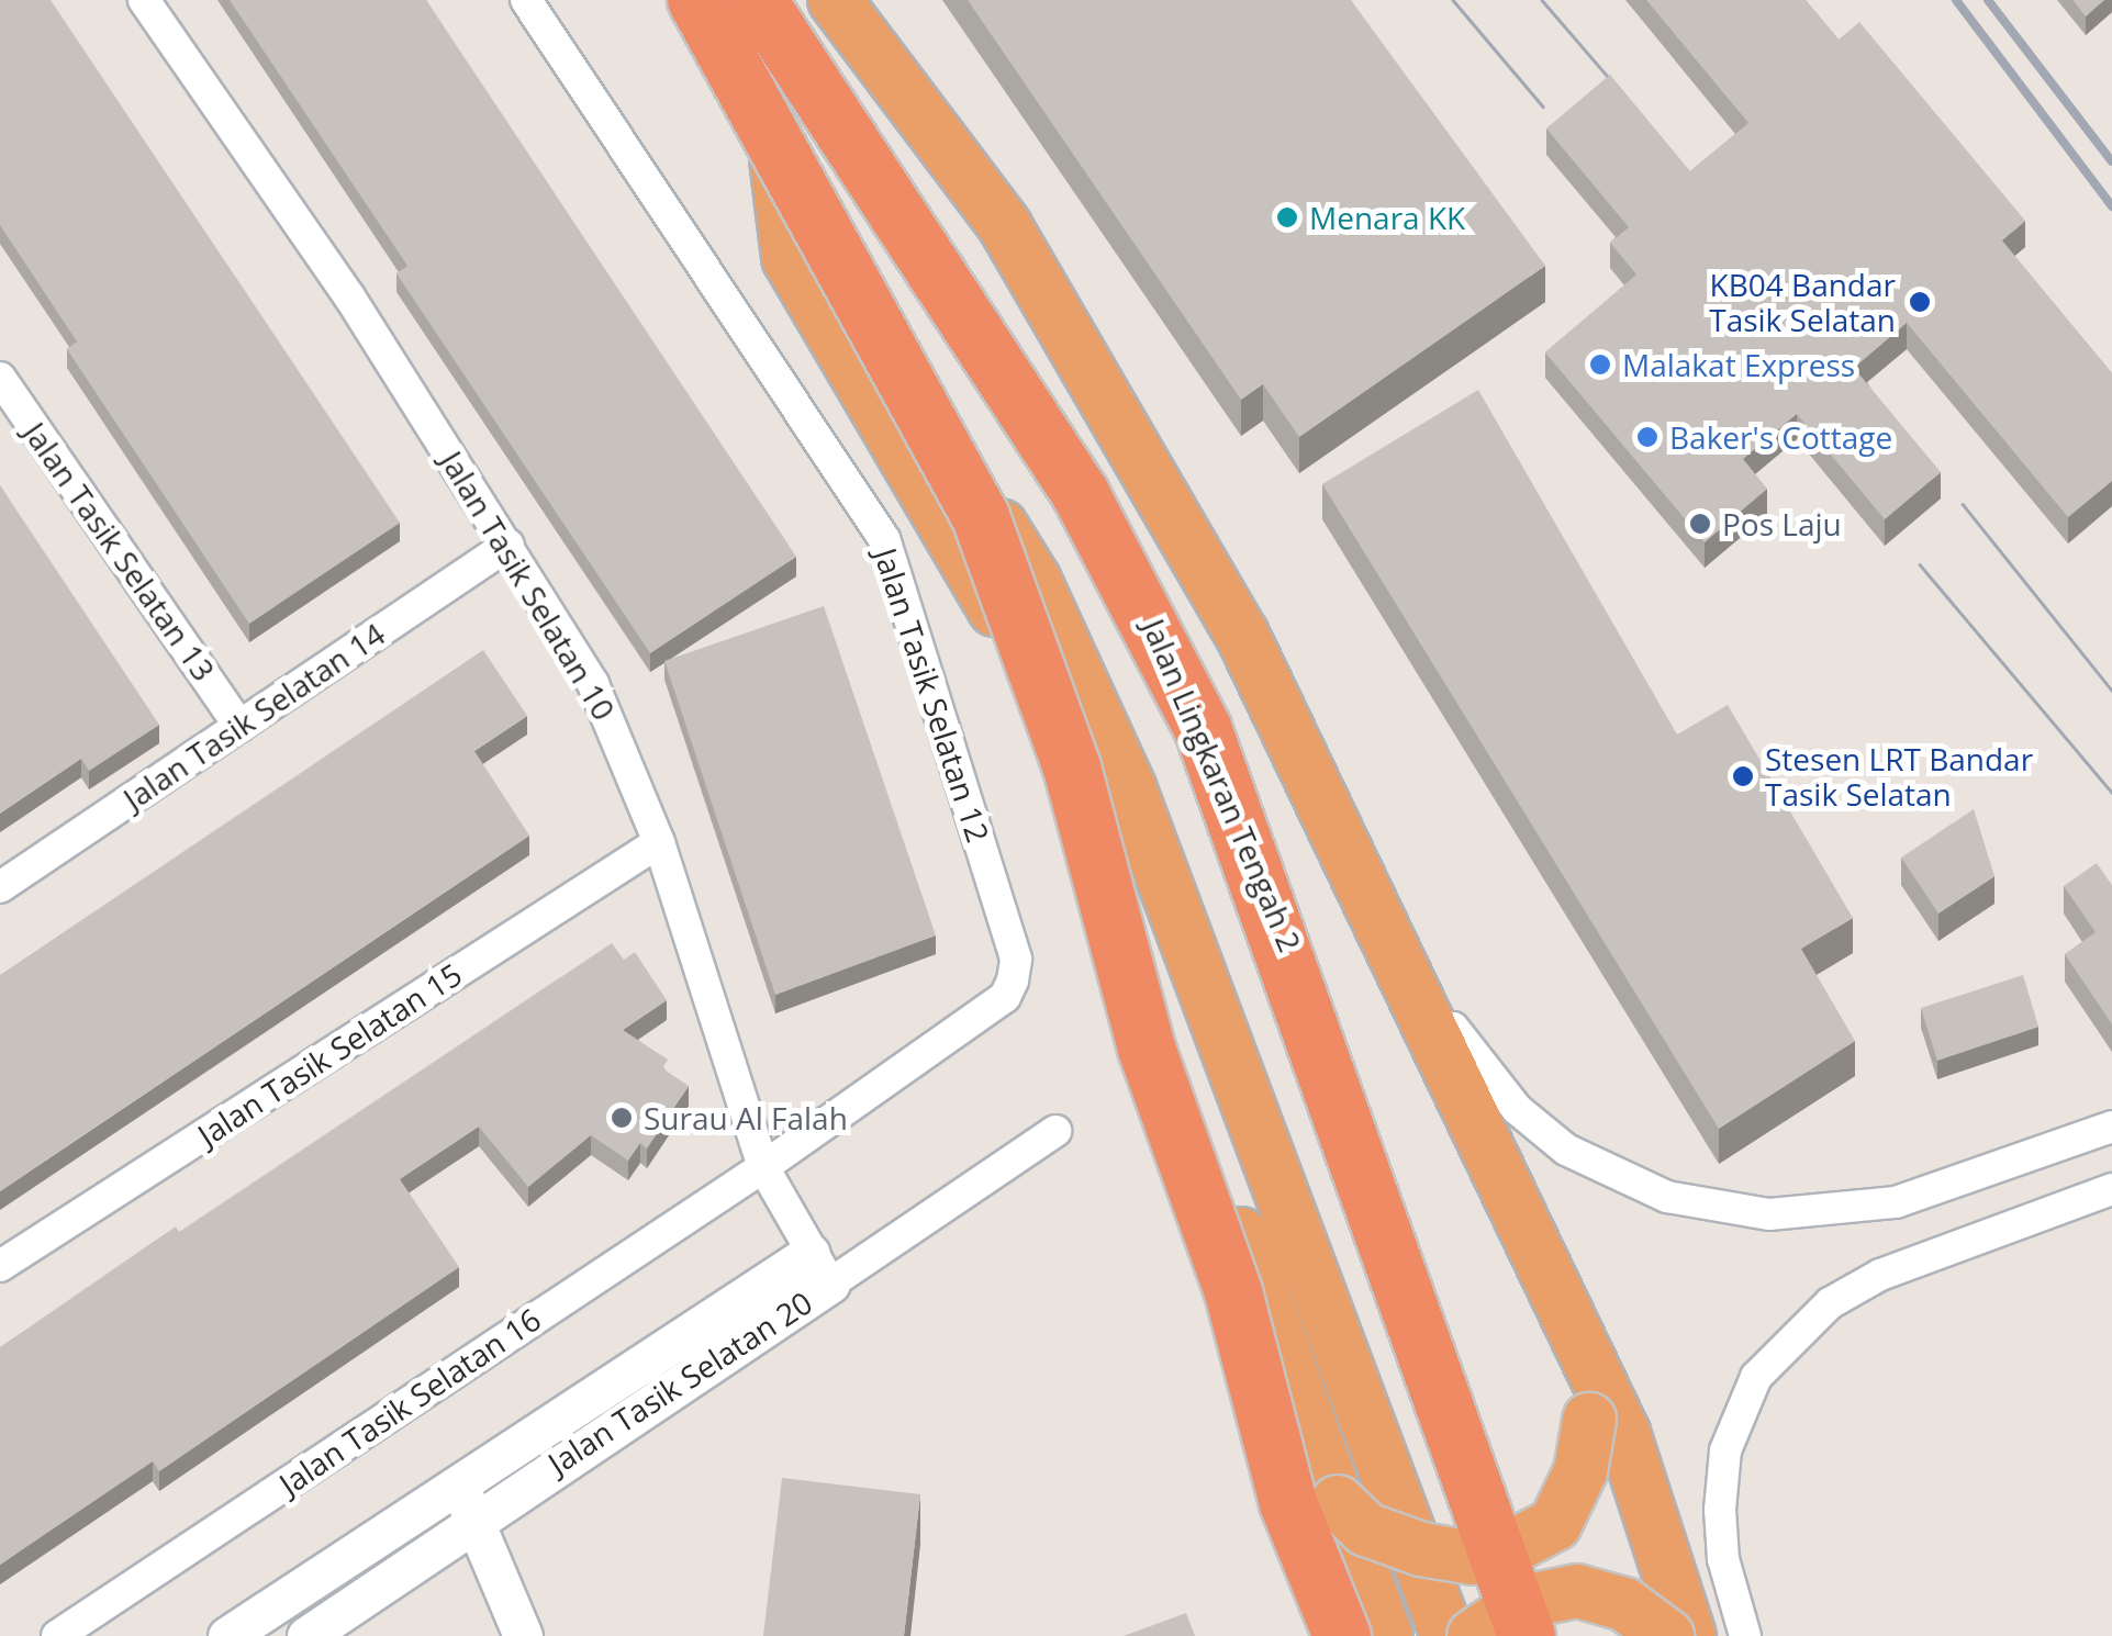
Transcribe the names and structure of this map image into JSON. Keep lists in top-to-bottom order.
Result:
{
  "streets": {
    "highway": ["Jalan Lingkaran Tengah 2"],
    "street": [
      "Jalan Tasik Selatan 13",
      "Jalan Tasik Selatan 10",
      "Jalan Tasik Selatan 12",
      "Jalan Tasik Selatan 14",
      "Jalan Tasik Selatan 15",
      "Jalan Tasik Selatan 20",
      "Jalan Tasik Selatan 16"
    ]
  },
  "crossings": [
    ["Jalan Tasik Selatan 13", "Jalan Tasik Selatan 14"],
    ["Jalan Tasik Selatan 10", "Jalan Tasik Selatan 12"],
    ["Jalan Tasik Selatan 10", "Jalan Tasik Selatan 14"],
    ["Jalan Tasik Selatan 10", "Jalan Tasik Selatan 15"],
    ["Jalan Tasik Selatan 10", "Jalan Tasik Selatan 20"],
    ["Jalan Tasik Selatan 10", "Jalan Tasik Selatan 16"],
    ["Jalan Tasik Selatan 12", "Jalan Tasik Selatan 16"]
  ],
  "places": [
    "Menara KK",
    "KB04 Bandar Tasik Selatan",
    "Malakat Express",
    "Baker's Cottage",
    "Pos Laju",
    "Stesen LRT Bandar Tasik Selatan",
    "Surau Al Falah"
  ]
}
